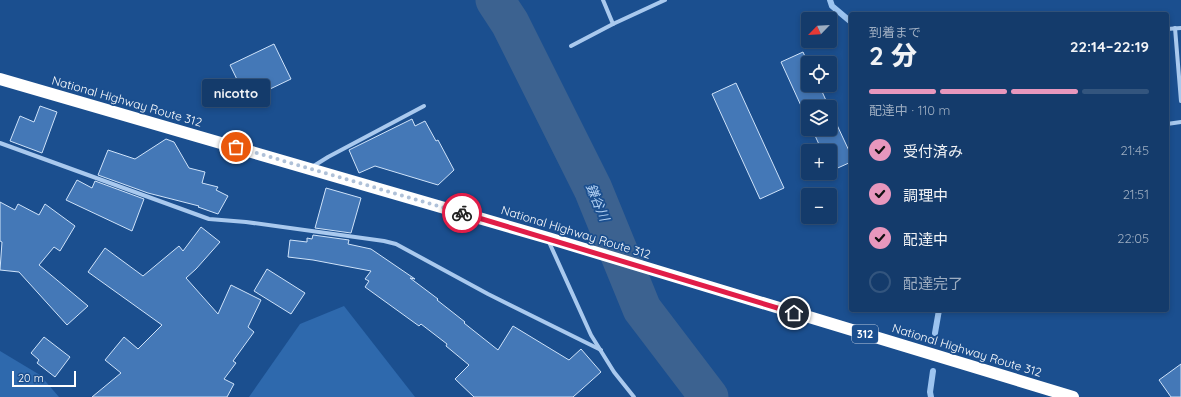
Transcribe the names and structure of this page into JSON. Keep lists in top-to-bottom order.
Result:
{
  "streets": {
    "highway": ["National Highway Route 312", "312"]
  },
  "water": ["鎌谷川"],
  "places": ["nicotto"],
  "scale_bar": "20 m",
  "north": "bottom left",
  "page": {
    "map_buttons": ["+", "−"],
    "heading": ["2 分", "到着まで", "22:14–22:19"],
    "bubble": "nicotto",
    "bar": "配達中 · 110 m",
    "list": [
      ["受付済み", "21:45"],
      ["調理中", "21:51"],
      ["配達中", "22:05"],
      "配達完了"
    ],
    "scale": "20 m"
  }
}
